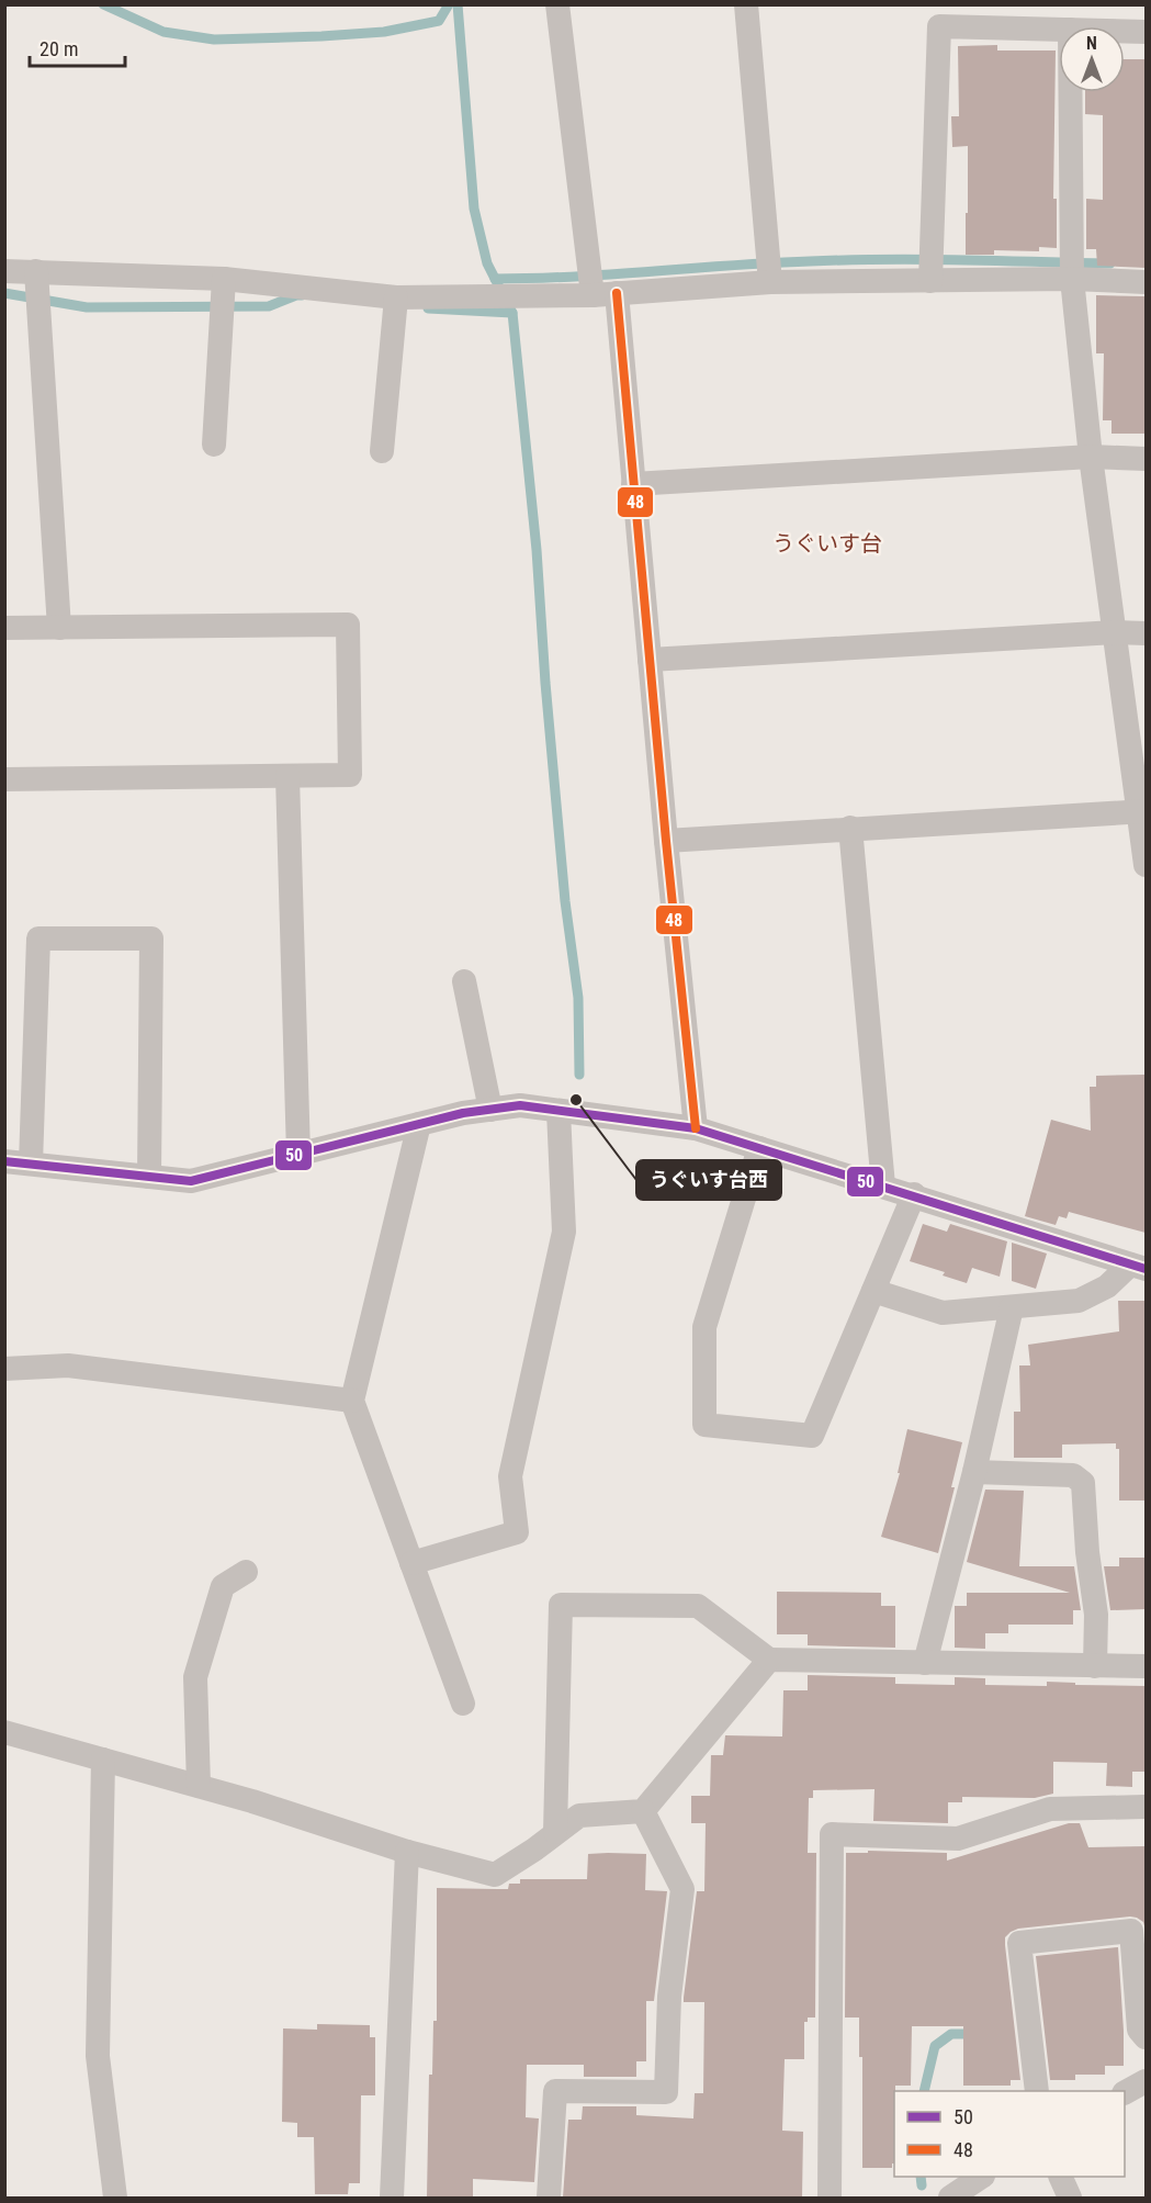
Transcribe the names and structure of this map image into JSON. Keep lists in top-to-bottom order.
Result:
{
  "districts": ["うぐいす台"],
  "places": ["うぐいす台西"],
  "lines": ["transit line 48", "transit line 50"],
  "legend": ["50", "48"],
  "scale_bar": "20 m",
  "north": "top"
}
